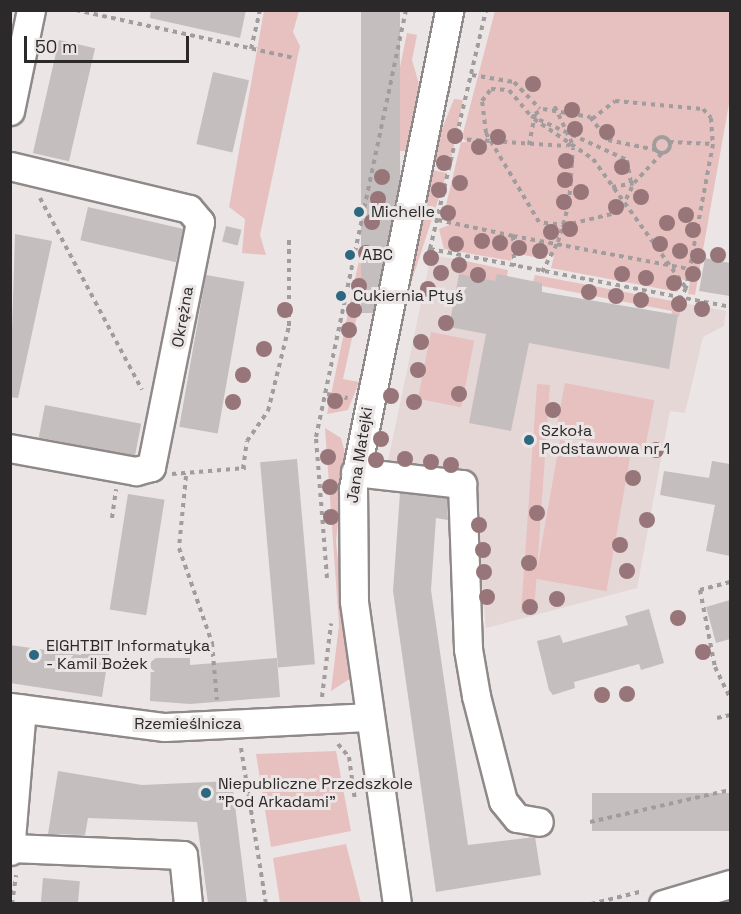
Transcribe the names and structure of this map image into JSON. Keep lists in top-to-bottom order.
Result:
{
  "streets": {
    "street": ["Okrężna", "Jana Matejki", "Rzemieślnicza"]
  },
  "crossings": [
    ["Jana Matejki", "Rzemieślnicza"]
  ],
  "places": [
    "Michelle",
    "ABC",
    "Cukiernia Ptyś",
    "Szkoła Podstawowa nr 1",
    "EIGHTBIT Informatyka - Kamil Bożek",
    "Niepubliczne Przedszkole \"Pod Arkadami\""
  ],
  "scale_bar": "50 m"
}
